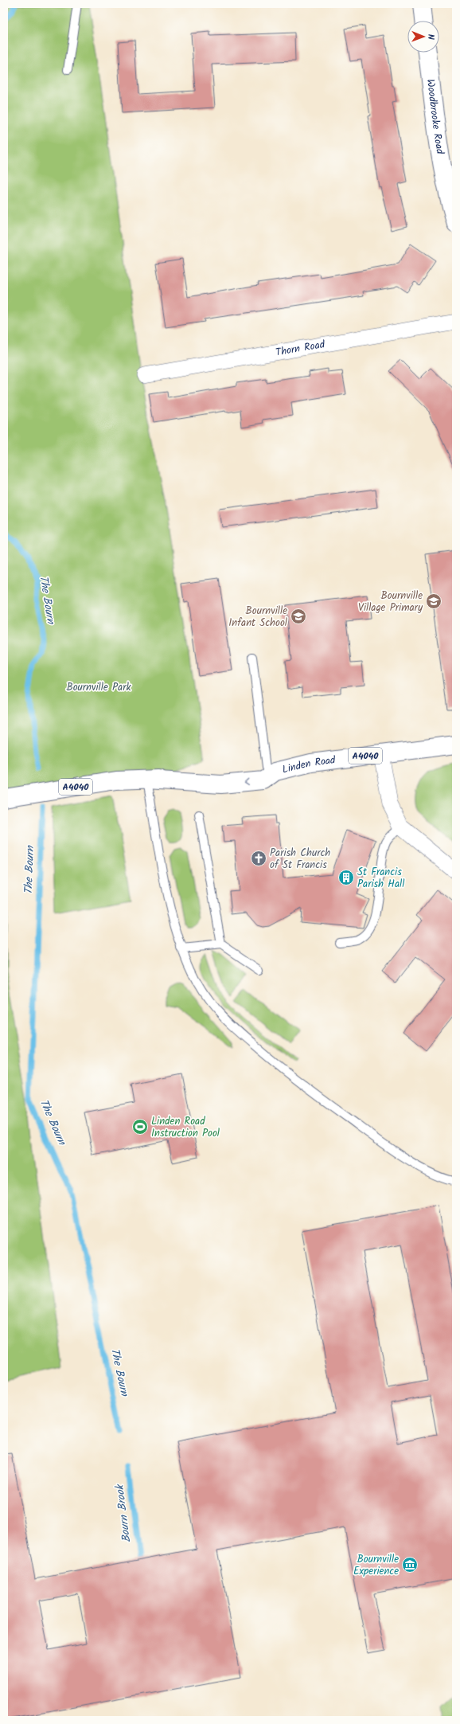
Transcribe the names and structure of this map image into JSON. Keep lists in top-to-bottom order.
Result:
{
  "streets": {
    "main road": ["Woodbrooke Road", "A4040", "Linden Road"],
    "street": ["Thorn Road"]
  },
  "water": ["The Bourn", "Bourn Brook"],
  "parks": ["Bournville Park"],
  "places": {
    "school or university": ["Bournville Village Primary", "Bournville Infant School"],
    "church": ["Parish Church of St Francis"],
    "building": ["St Francis Parish Hall"],
    "sports": ["Linden Road Instruction Pool"],
    "museum": ["Bournville Experience"]
  },
  "north": "right"
}
